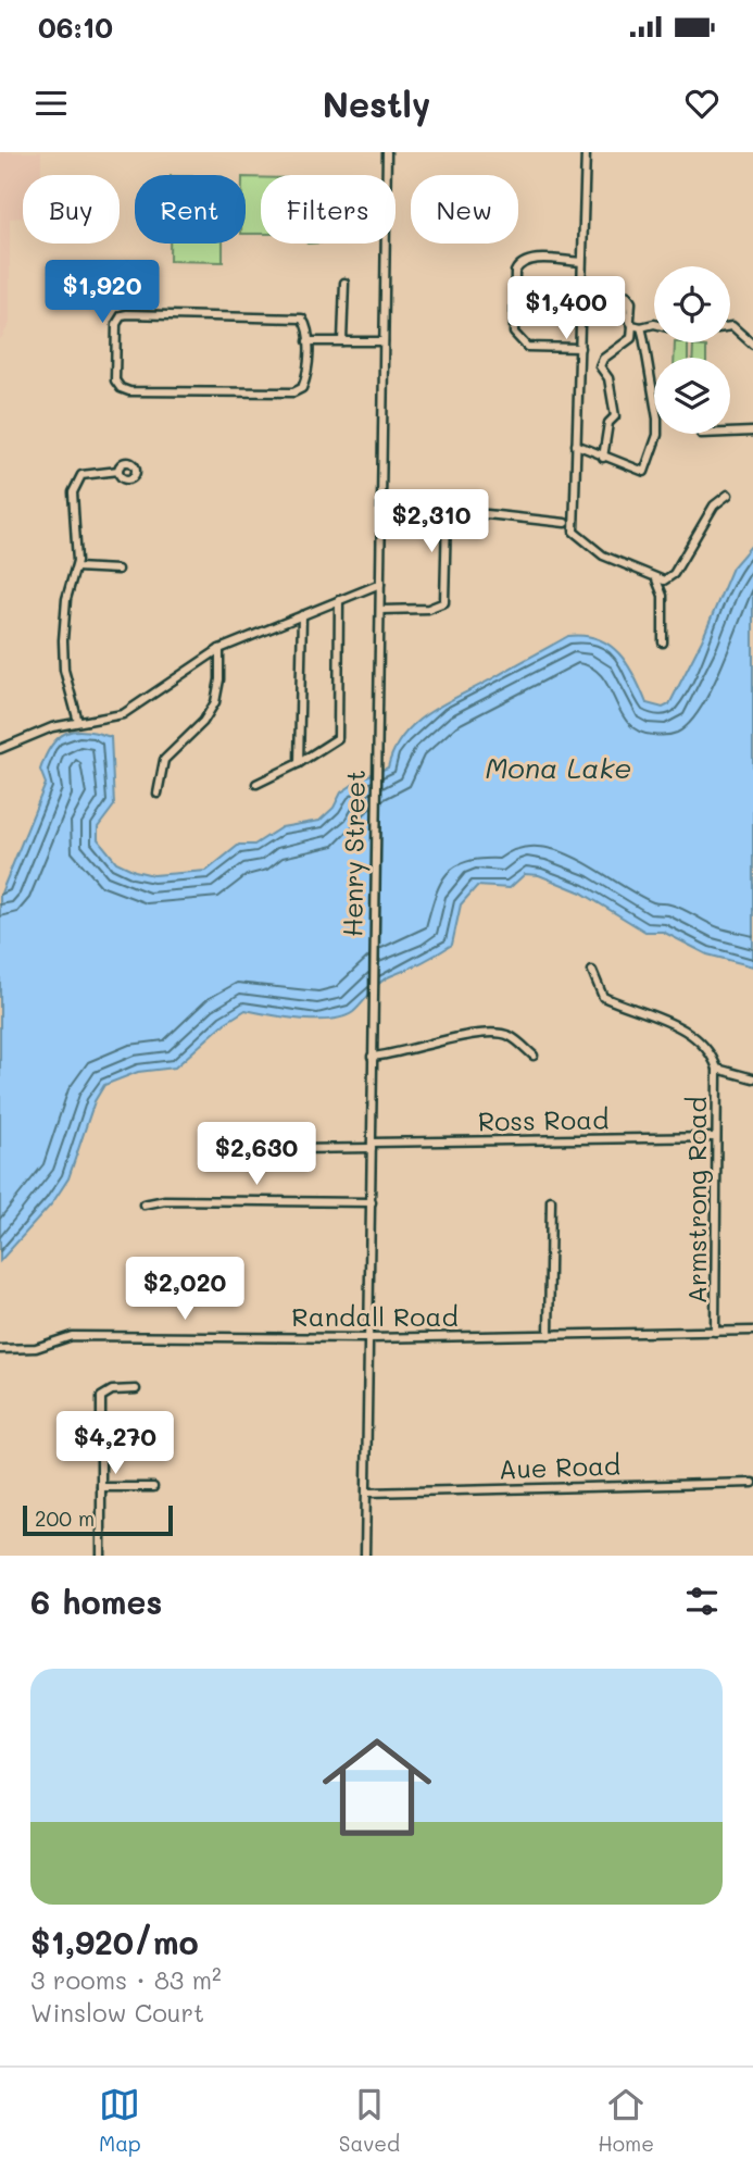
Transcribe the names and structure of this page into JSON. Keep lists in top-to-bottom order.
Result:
{
  "streets": {
    "street": [
      "Henry Street",
      "Ross Road",
      "Armstrong Road",
      "Randall Road",
      "Aue Road"
    ]
  },
  "crossings": [
    ["Henry Street", "Ross Road"],
    ["Henry Street", "Randall Road"],
    ["Henry Street", "Aue Road"],
    ["Ross Road", "Armstrong Road"],
    ["Armstrong Road", "Randall Road"]
  ],
  "water": ["Mona Lake"],
  "scale_bar": "200 m",
  "page": {
    "status": "06:10",
    "header": "Nestly",
    "chip": [
      "Buy",
      "Rent",
      "Filters",
      "New"
    ],
    "price": [
      "$1,920",
      "$1,400",
      "$2,310",
      "$2,630",
      "$2,020",
      "$4,270"
    ],
    "scale": "200 m",
    "heading": "6 homes",
    "list": [
      {
        "name": "$1,920/mo",
        "note": "3 rooms · 83 m² · Winslow Court"
      }
    ],
    "tabs": ["Map", "Saved", "Home"]
  }
}
